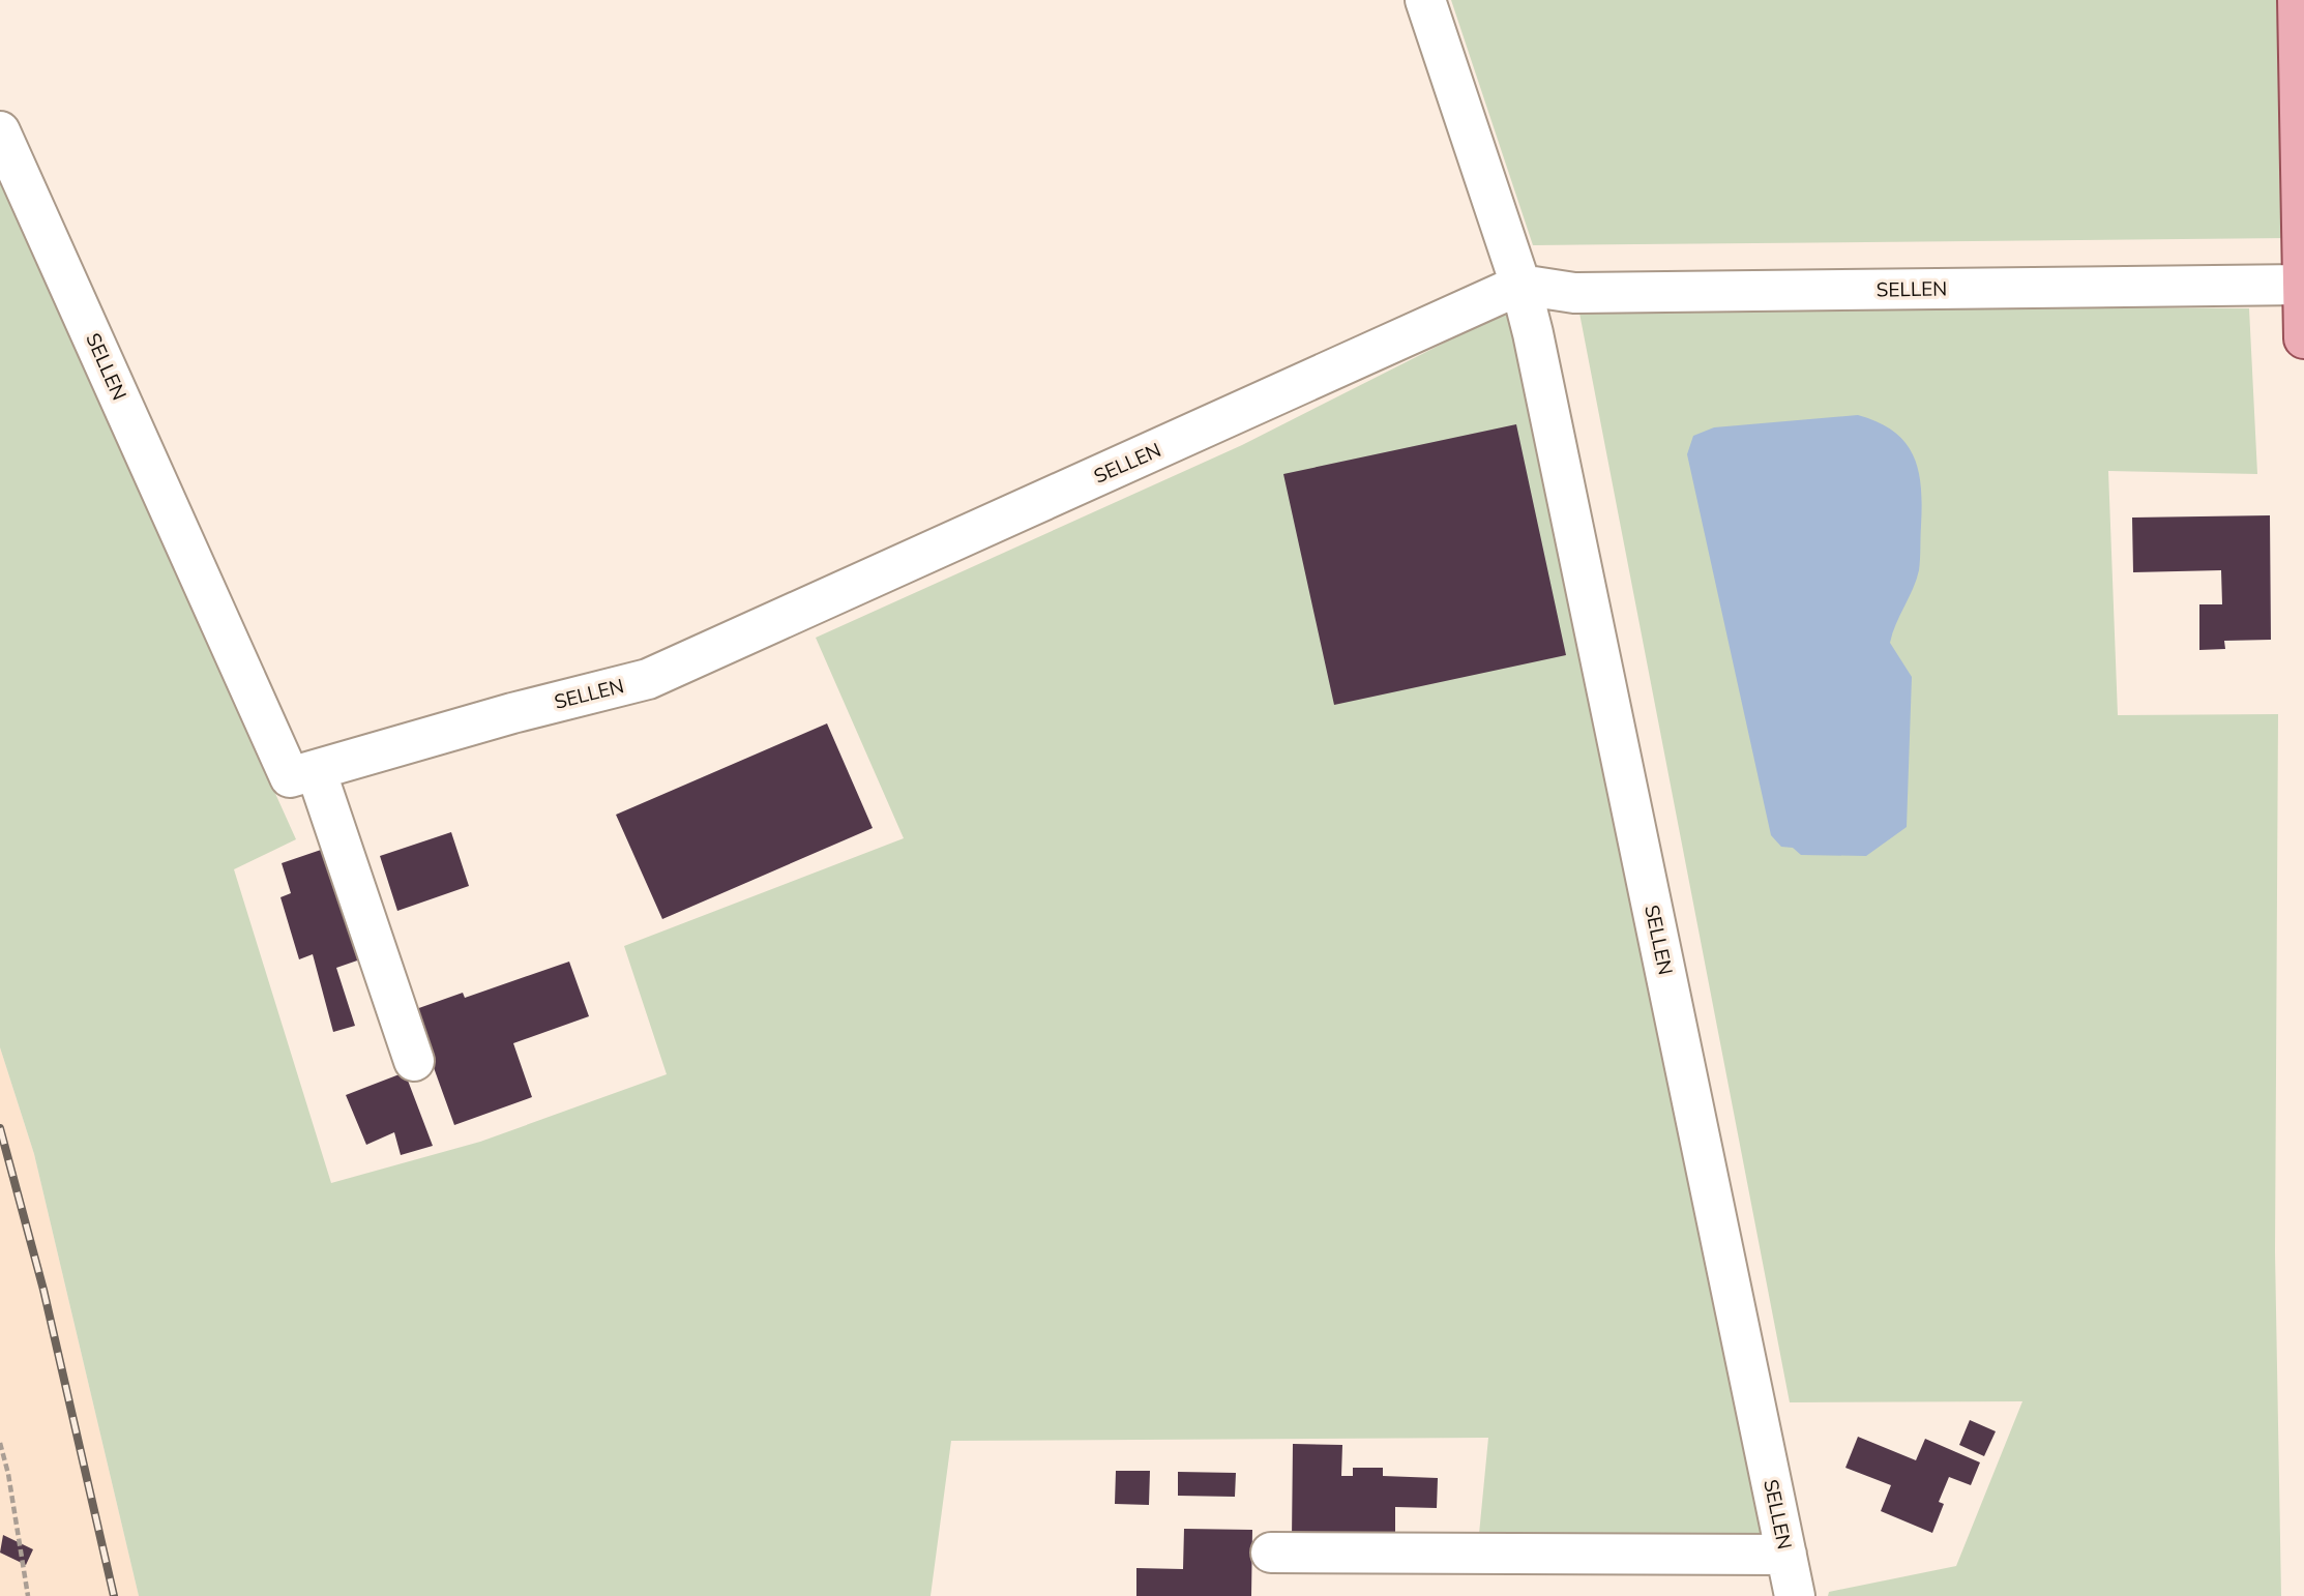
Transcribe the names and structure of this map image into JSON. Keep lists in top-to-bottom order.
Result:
{
  "streets": {
    "street": ["SELLEN"]
  }
}
